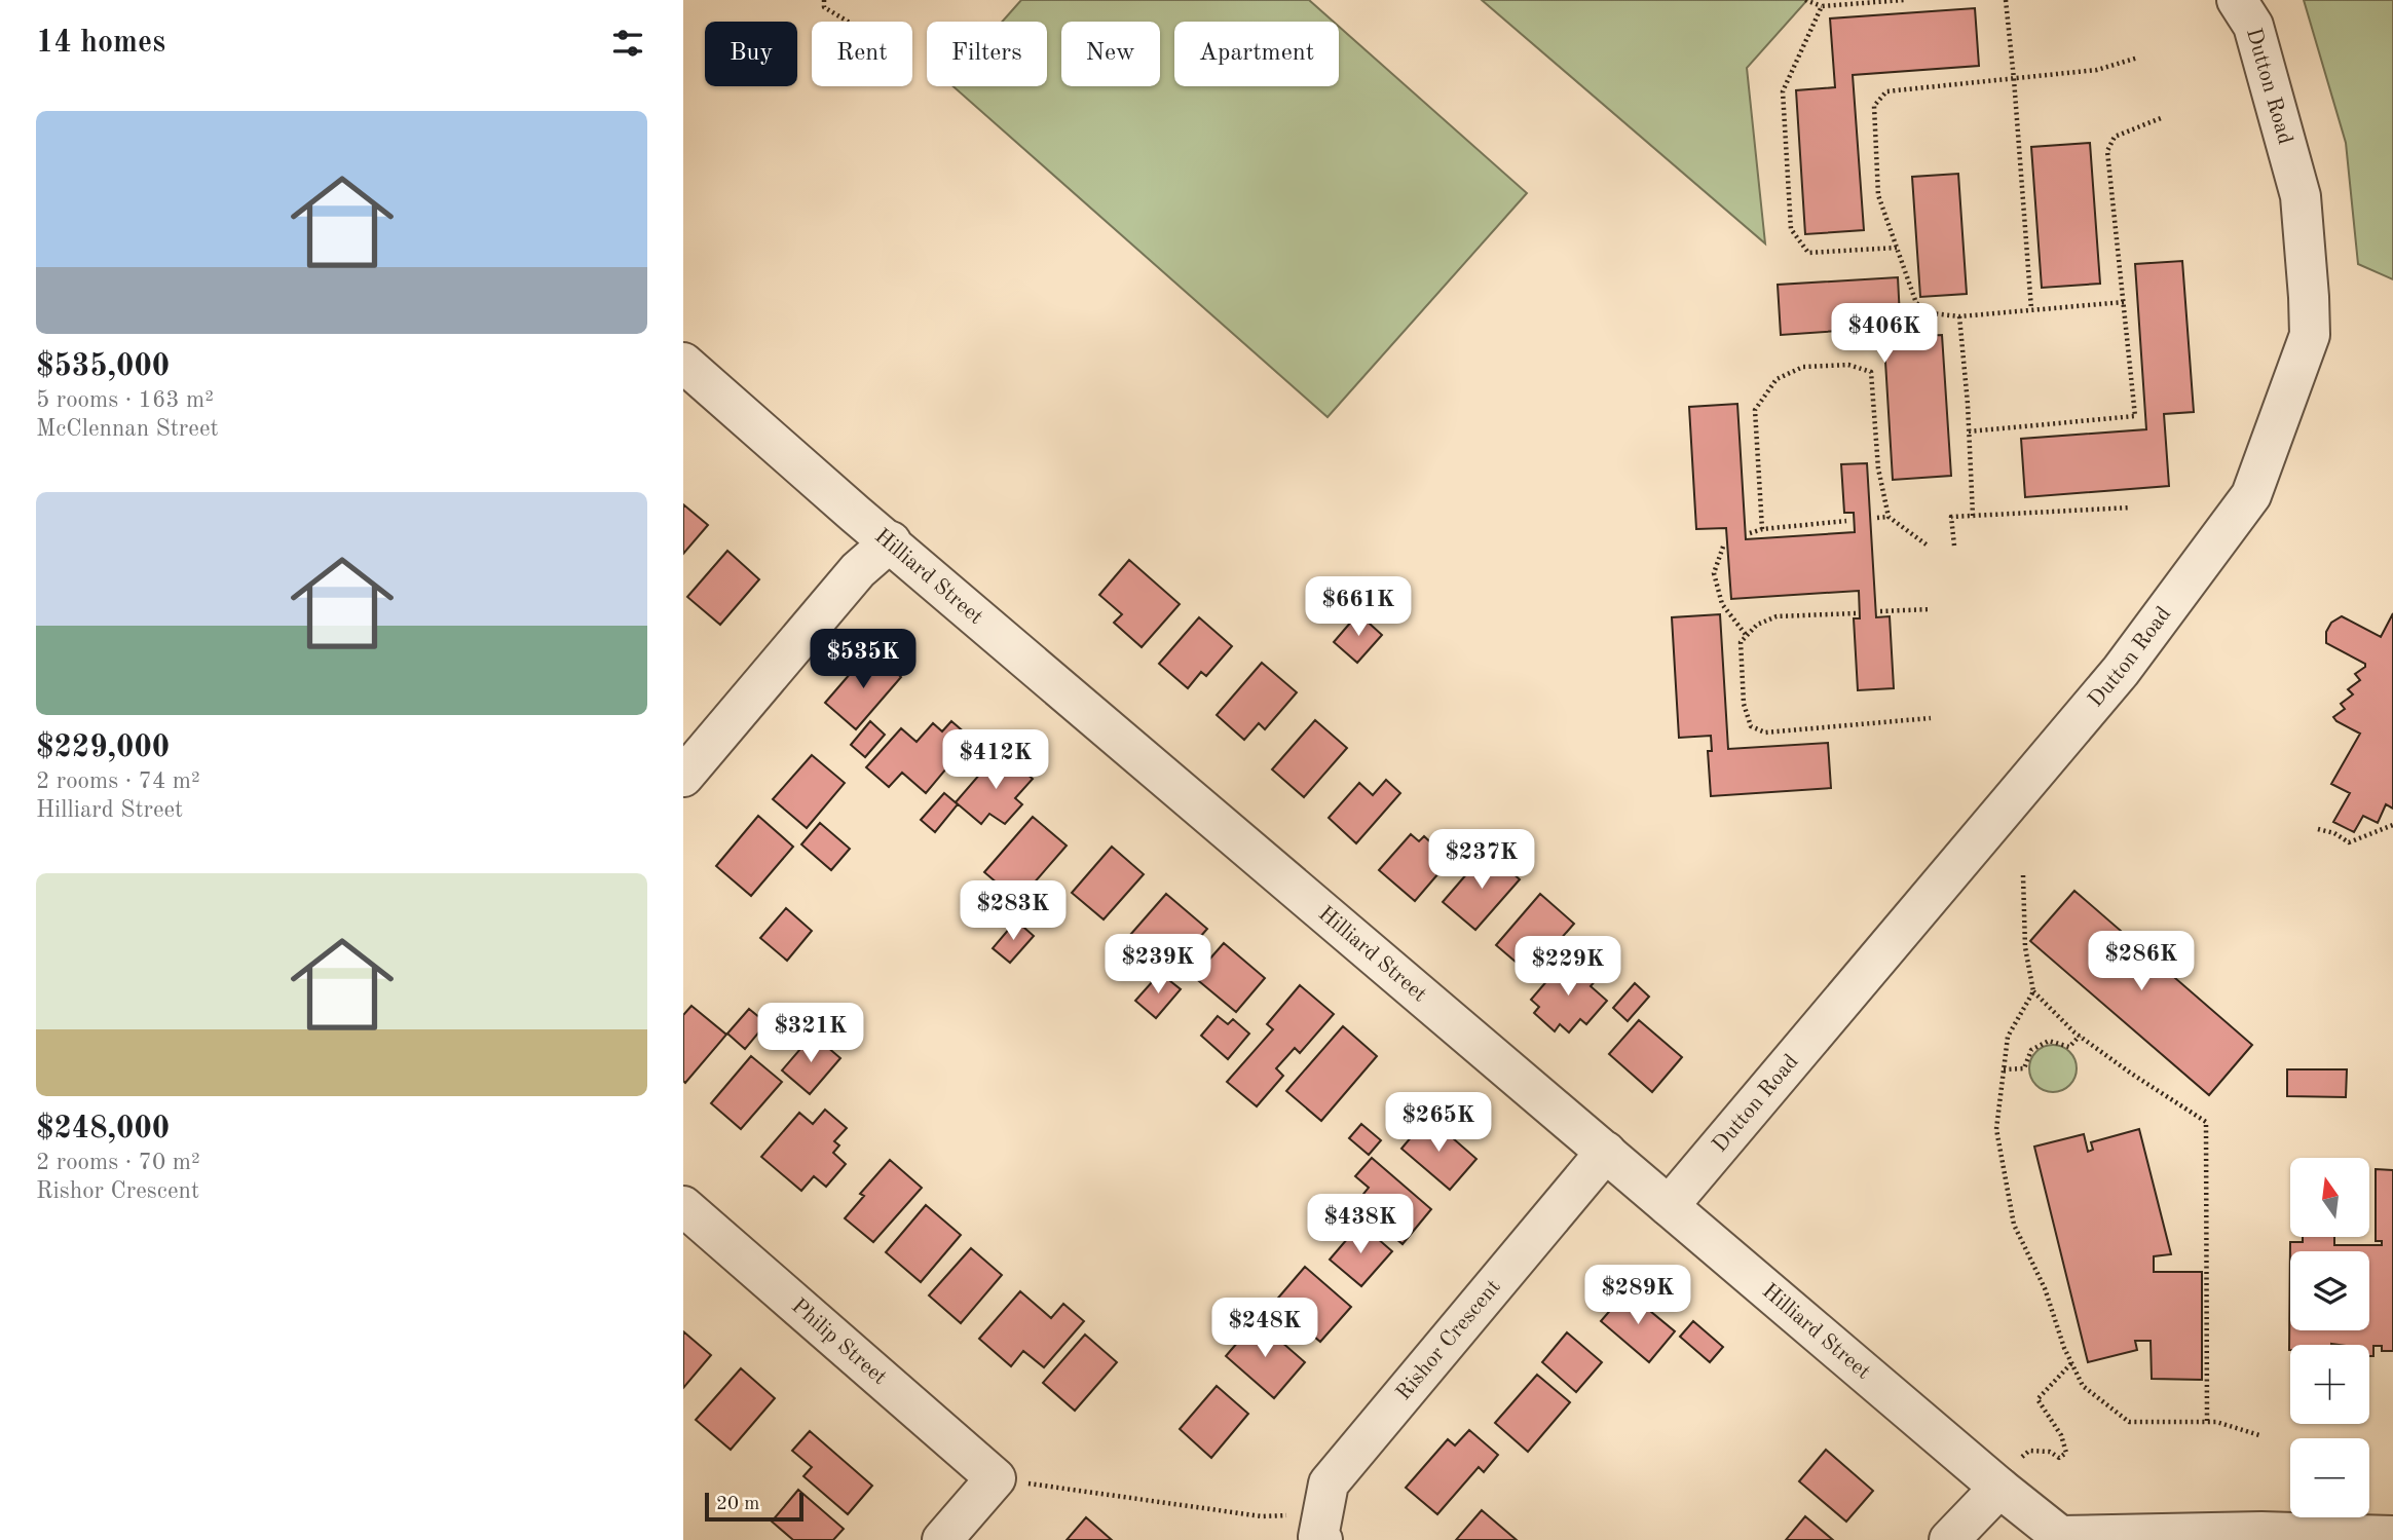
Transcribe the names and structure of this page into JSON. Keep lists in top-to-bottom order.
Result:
{
  "streets": {
    "street": [
      "Dutton Road",
      "Hilliard Street",
      "Rishor Crescent",
      "Philip Street"
    ]
  },
  "crossings": [
    ["Dutton Road", "Hilliard Street"],
    ["Hilliard Street", "Rishor Crescent"]
  ],
  "scale_bar": "20 m",
  "north": "top",
  "page": {
    "heading": "14 homes",
    "chip": [
      "Buy",
      "Rent",
      "Filters",
      "New",
      "Apartment"
    ],
    "list": [
      {
        "name": "$535,000",
        "note": "5 rooms · 163 m² · McClennan Street"
      },
      {
        "name": "$229,000",
        "note": "2 rooms · 74 m² · Hilliard Street"
      },
      {
        "name": "$248,000",
        "note": "2 rooms · 70 m² · Rishor Crescent"
      }
    ],
    "price": [
      "$406K",
      "$661K",
      "$535K",
      "$412K",
      "$237K",
      "$283K",
      "$286K",
      "$239K",
      "$229K",
      "$321K",
      "$265K",
      "$438K",
      "$289K",
      "$248K"
    ],
    "map_buttons": ["+", "−"],
    "scale": "20 m"
  }
}
